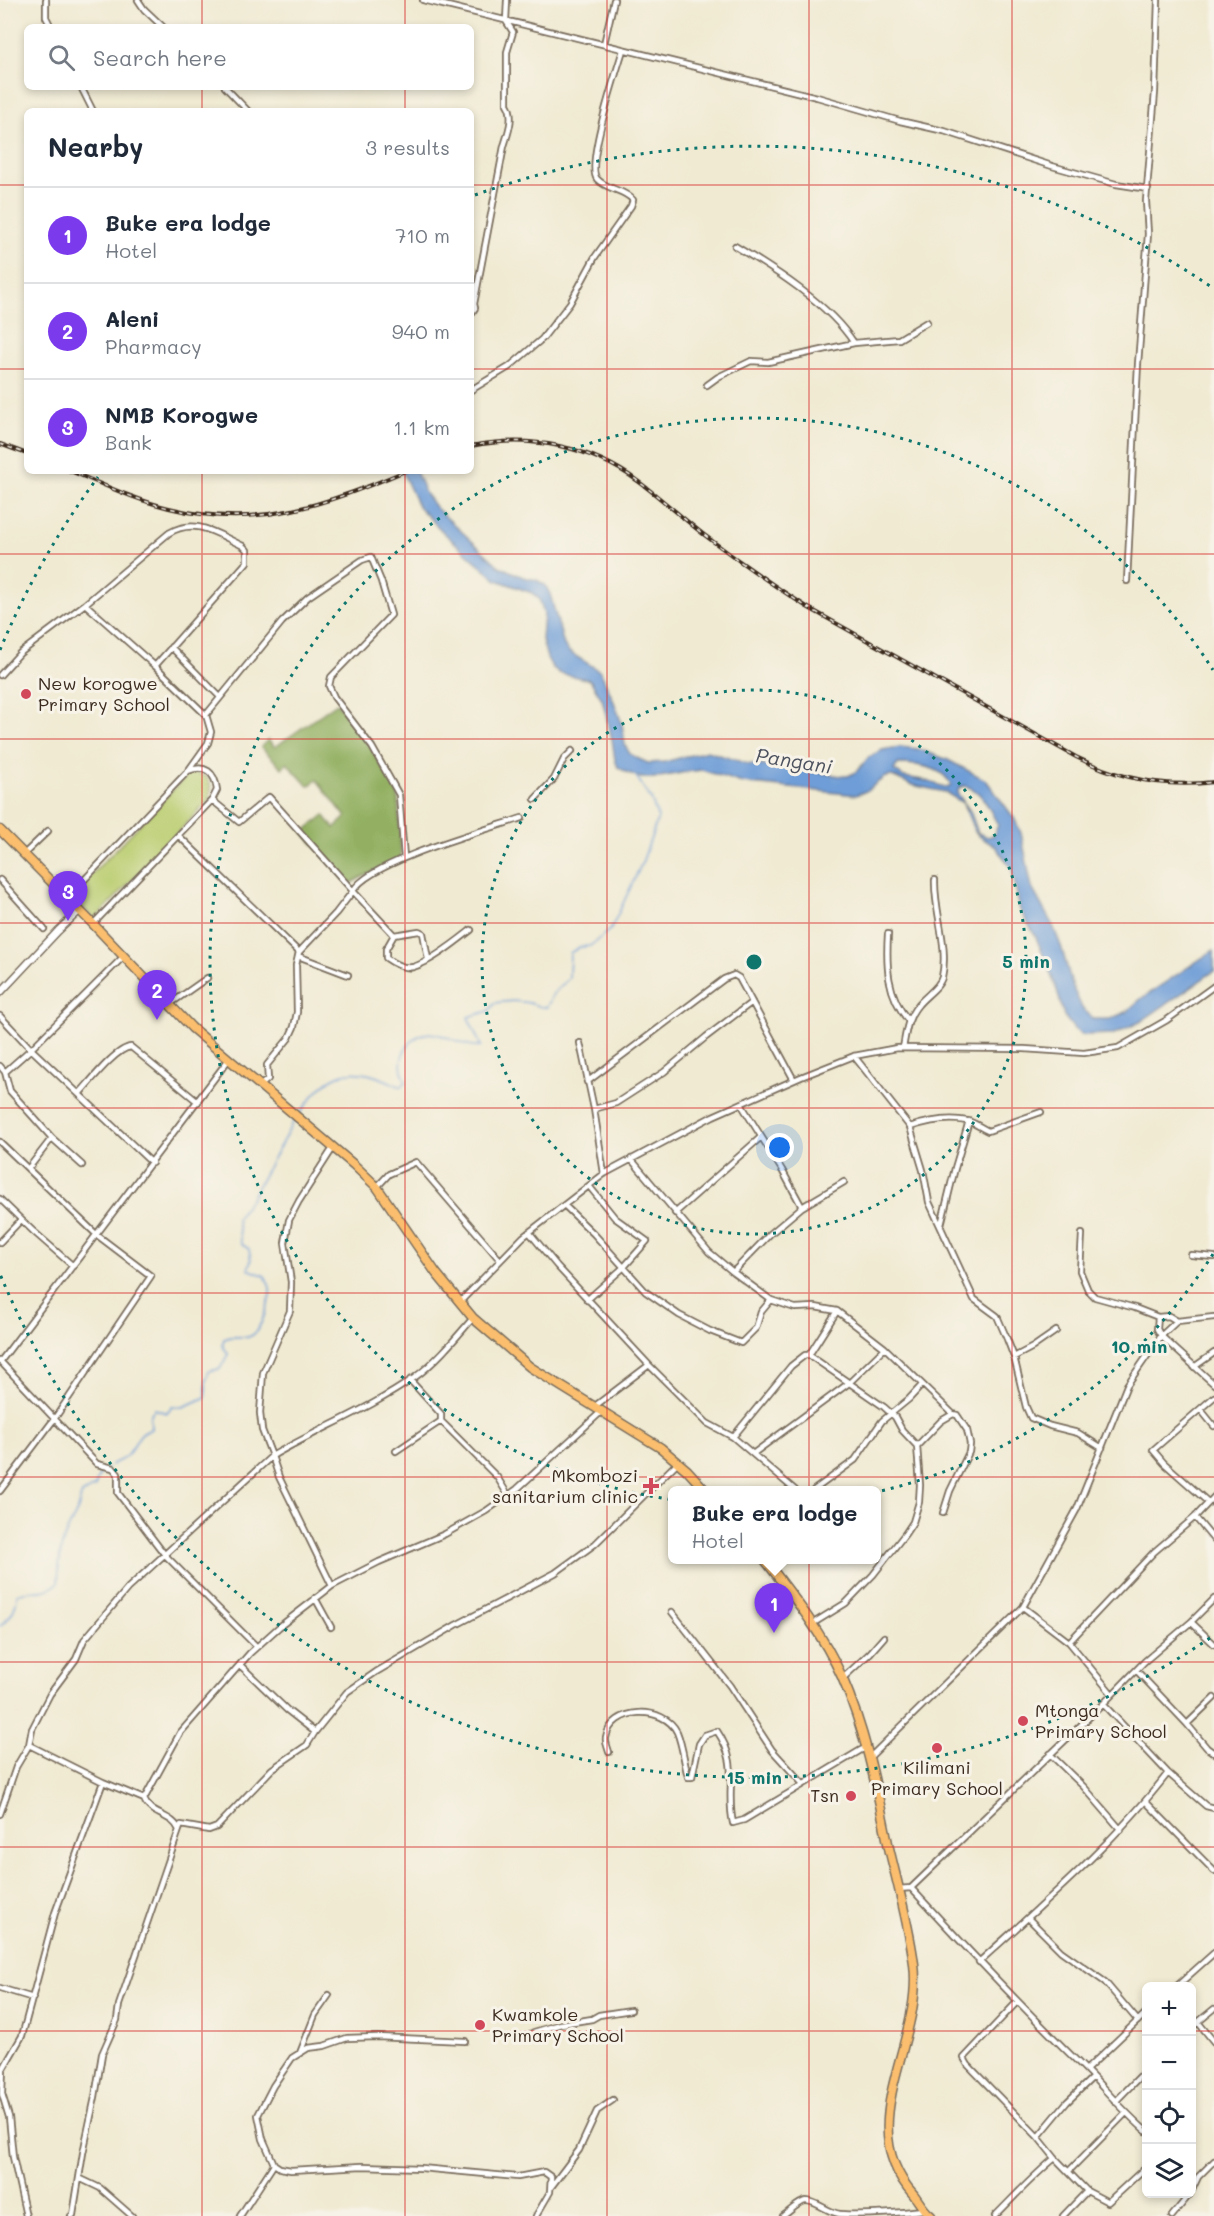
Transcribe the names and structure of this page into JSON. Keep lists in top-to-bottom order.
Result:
{
  "water": ["Pangani"],
  "places": {
    "other": [
      "New korogwe Primary School",
      "Mtonga Primary School",
      "Kilimani Primary School",
      "Tsn",
      "Kwamkole Primary School"
    ],
    "health": ["Mkombozi sanitarium clinic"]
  },
  "page": {
    "search": "Search here",
    "heading": ["Nearby", "3 results"],
    "list": [
      {
        "mark": "1",
        "name": "Buke era lodge",
        "note": "Hotel",
        "value": "710 m"
      },
      {
        "mark": "2",
        "name": "Aleni",
        "note": "Pharmacy",
        "value": "940 m"
      },
      {
        "mark": "3",
        "name": "NMB Korogwe",
        "note": "Bank",
        "value": "1.1 km"
      }
    ],
    "pins": ["3", "2", "1"],
    "popup": ["Buke era lodge", "Hotel"],
    "map_buttons": ["+", "−"]
  },
  "rings": ["5 min", "10 min", "15 min"]
}
